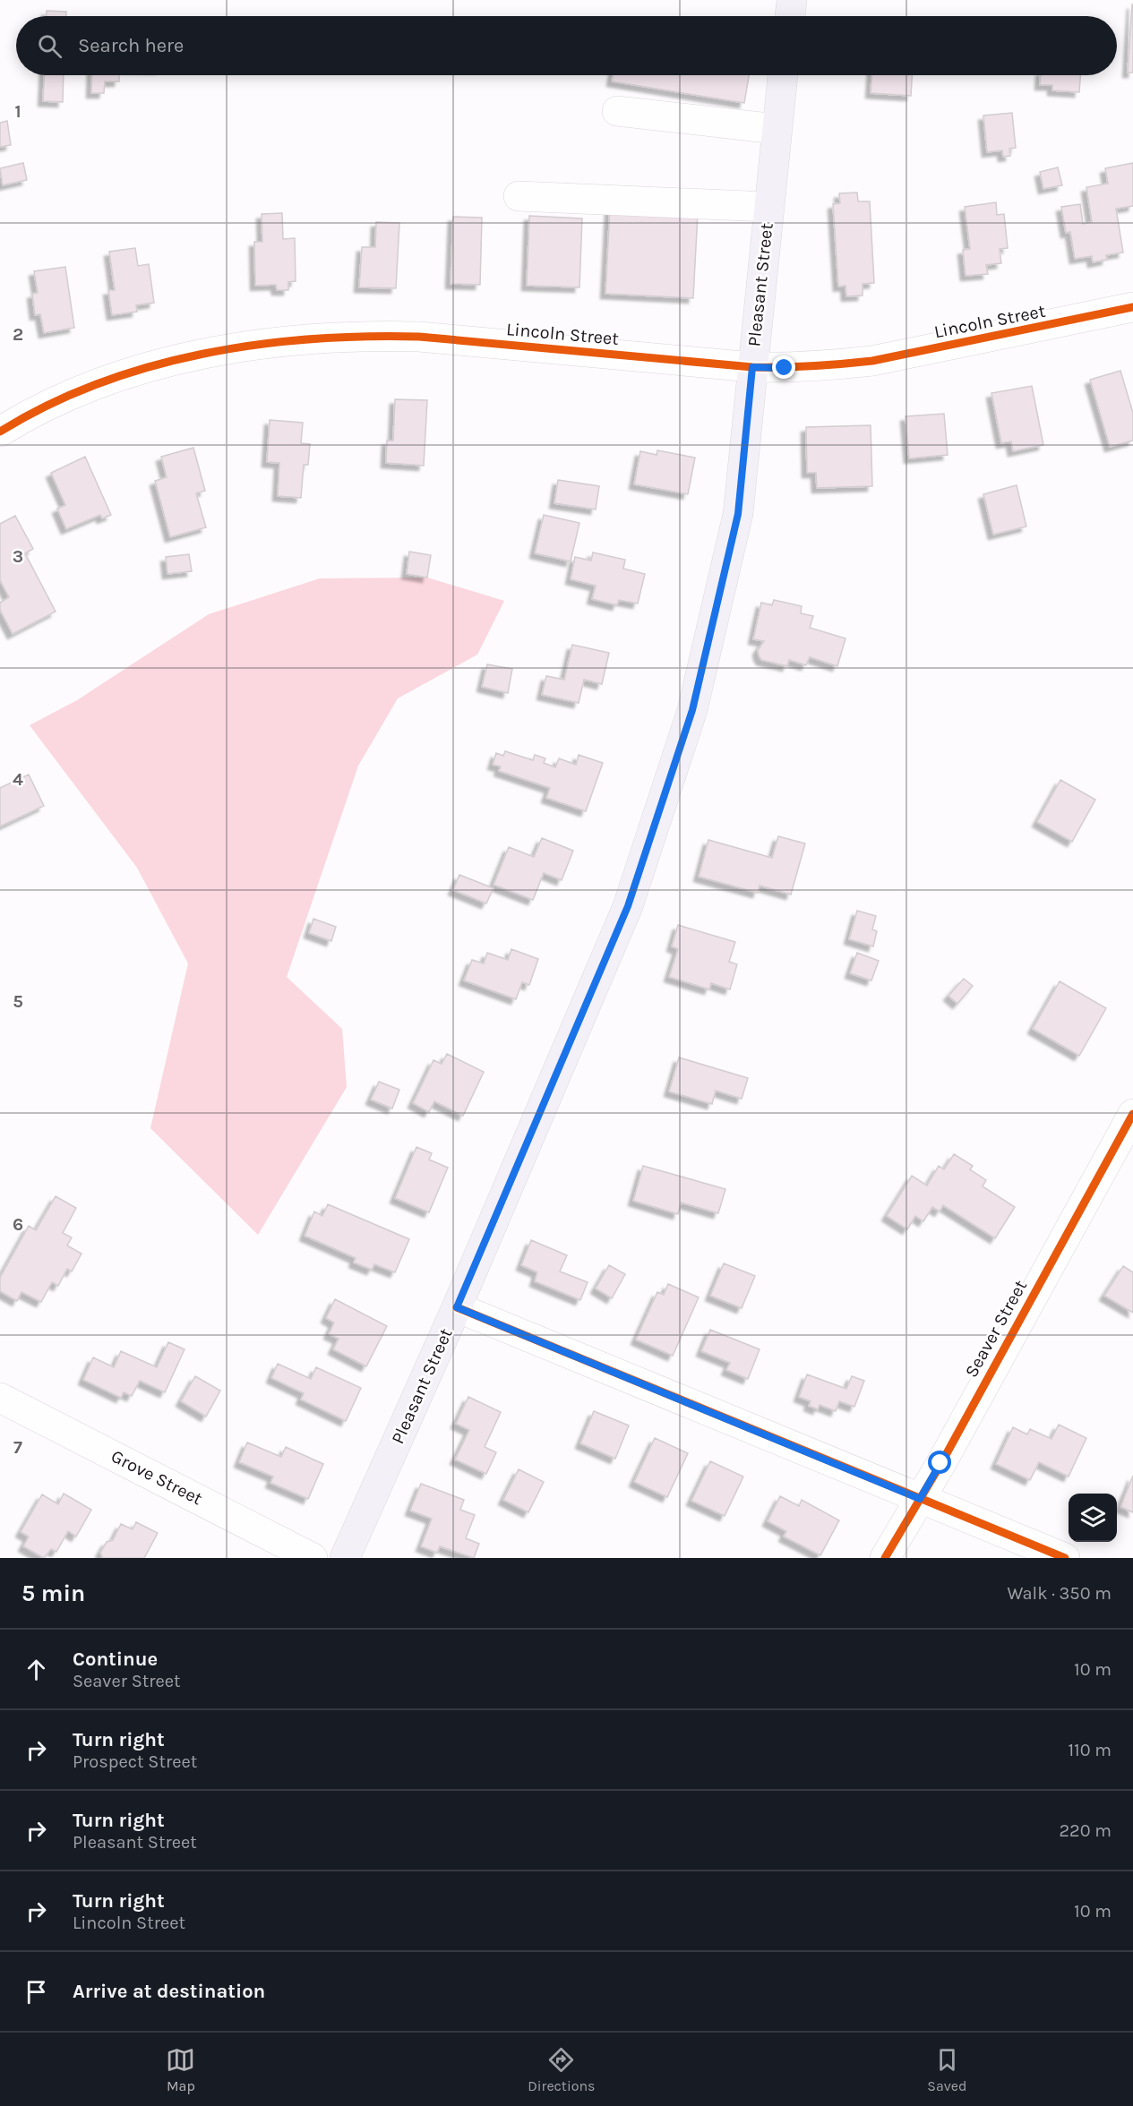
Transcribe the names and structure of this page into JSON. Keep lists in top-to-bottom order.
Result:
{
  "streets": {
    "main road": ["Pleasant Street"],
    "street": ["Lincoln Street", "Seaver Street", "Grove Street"]
  },
  "crossings": [
    ["Pleasant Street", "Lincoln Street"]
  ],
  "page": {
    "search": "Search here",
    "heading": ["5 min", "Walk · 350 m"],
    "list": [
      ["Continue", "Seaver Street", "10 m"],
      ["Turn right", "Prospect Street", "110 m"],
      ["Turn right", "Pleasant Street", "220 m"],
      ["Turn right", "Lincoln Street", "10 m"],
      "Arrive at destination"
    ],
    "nav": ["Map", "Directions", "Saved"]
  },
  "grid": {
    "rows": [
      "1",
      "2",
      "3",
      "4",
      "5",
      "6",
      "7"
    ]
  }
}
